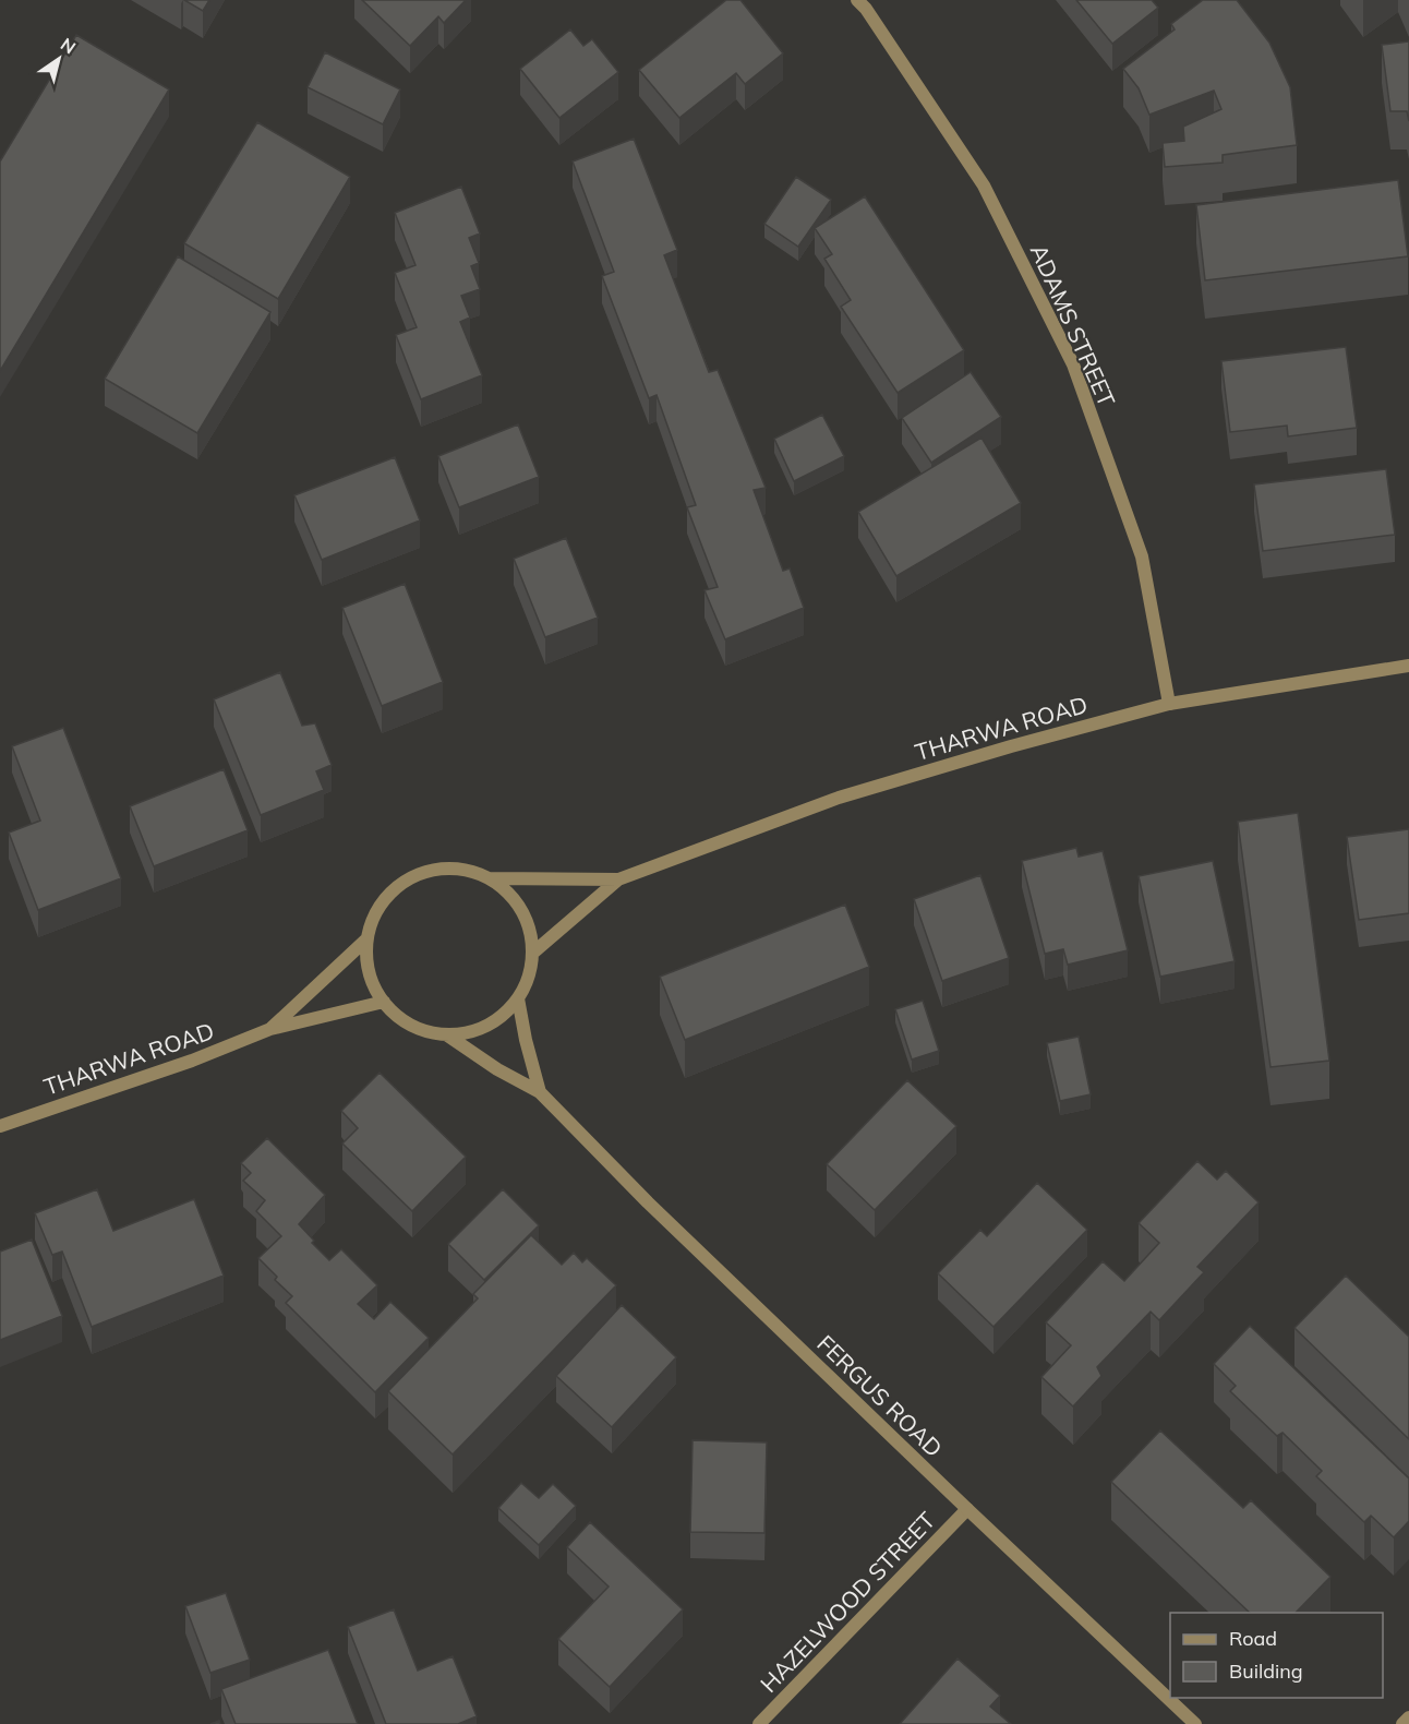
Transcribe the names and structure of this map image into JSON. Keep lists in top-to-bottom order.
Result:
{
  "streets": {
    "street": [
      "ADAMS STREET",
      "THARWA ROAD",
      "FERGUS ROAD",
      "HAZELWOOD STREET"
    ]
  },
  "crossings": [
    ["ADAMS STREET", "THARWA ROAD"],
    ["THARWA ROAD", "FERGUS ROAD"],
    ["FERGUS ROAD", "HAZELWOOD STREET"]
  ],
  "legend": ["Road", "Building"],
  "north": "top right"
}
